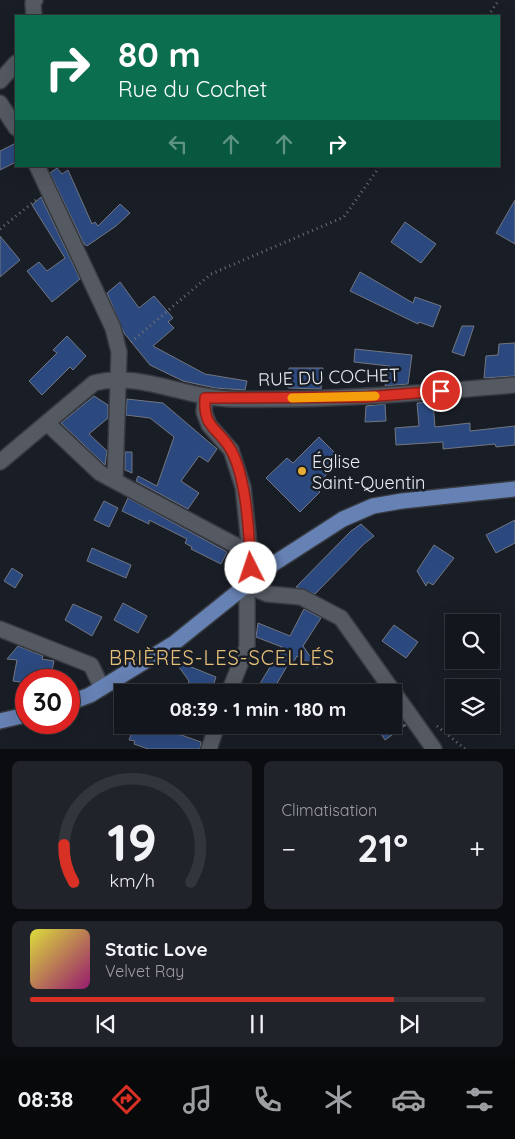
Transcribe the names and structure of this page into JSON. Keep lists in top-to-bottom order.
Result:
{
  "streets": {
    "street": ["RUE DU COCHET"]
  },
  "districts": ["BRIÈRES-LES-SCELLÉS"],
  "places": ["Église Saint-Quentin"],
  "page": {
    "turn": ["80 m", "Rue du Cochet"],
    "limit": "30",
    "trip": "08:39 · 1 min · 180 m",
    "tile": "Climatisation",
    "heat": ["−", "21°", "+"],
    "song": ["Static Love", "Velvet Ray"],
    "tabs": "08:38",
    "gauge": ["19", "km/h"]
  }
}
